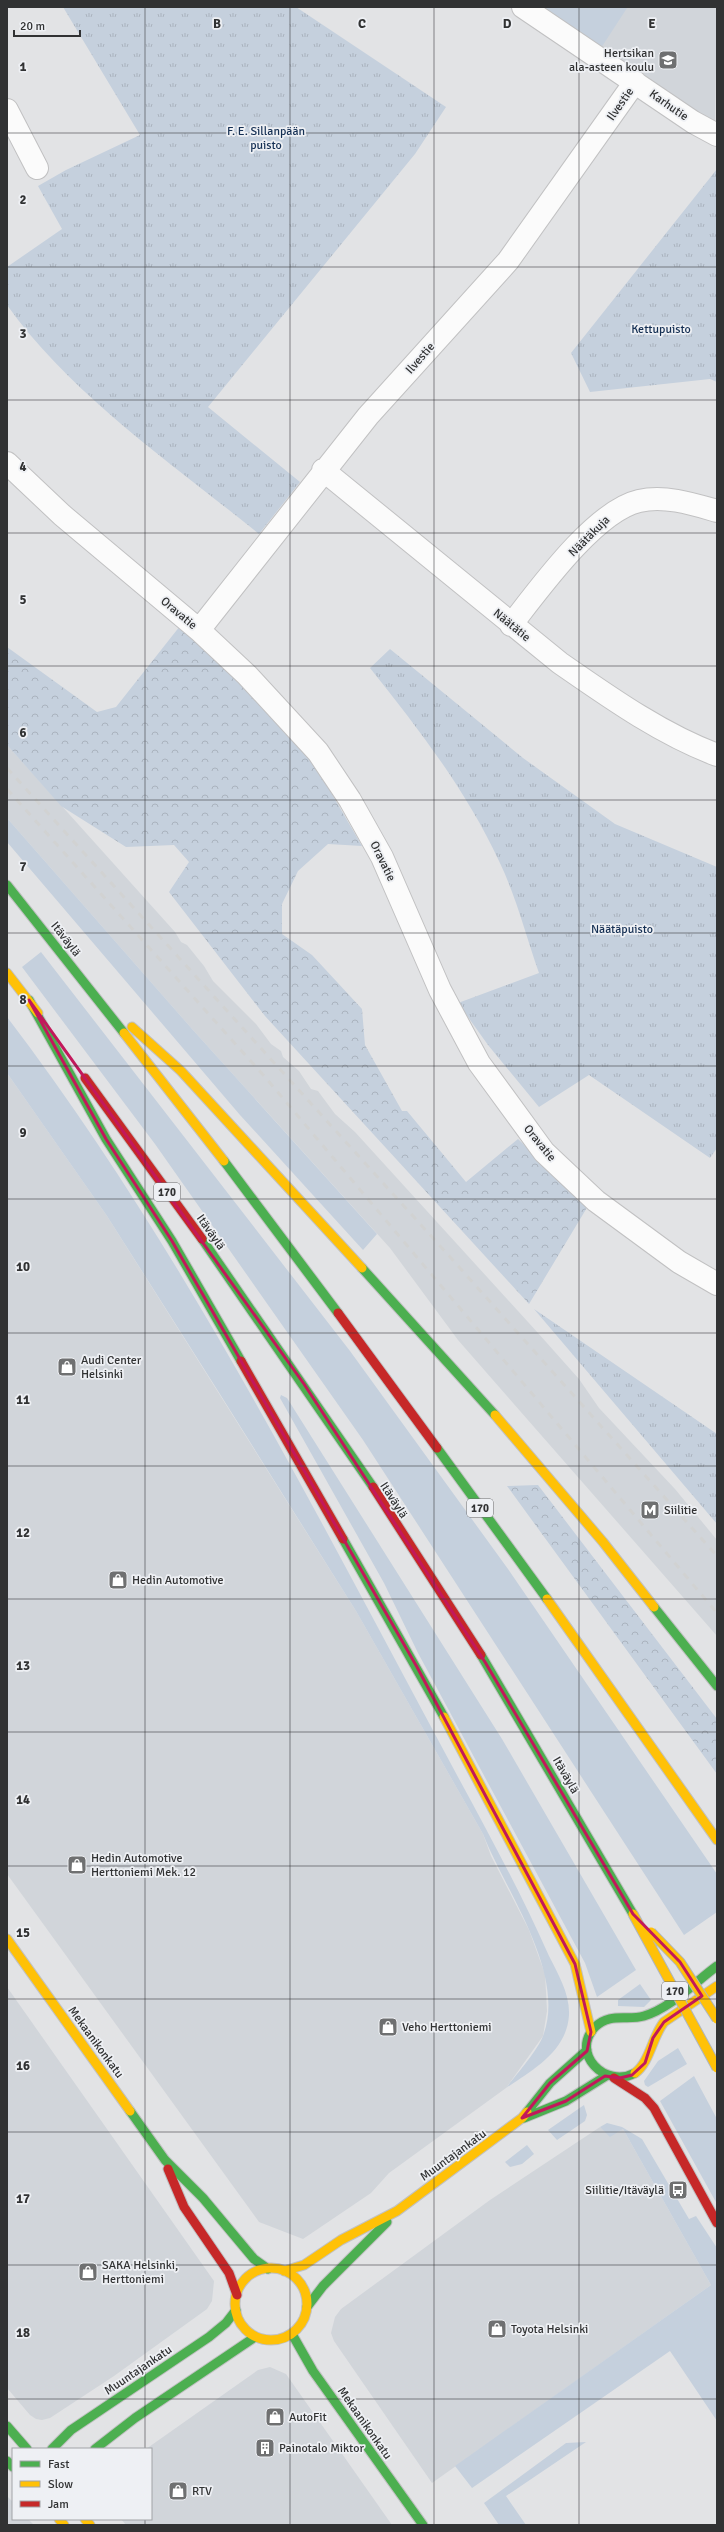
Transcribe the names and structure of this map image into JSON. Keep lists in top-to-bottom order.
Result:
{
  "streets": {
    "main road": [
      "Itäväylä",
      "170",
      "Mekaanikonkatu",
      "Muuntajankatu"
    ],
    "street": [
      "Ilvestie",
      "Karhutie",
      "Näätäkuja",
      "Oravatie",
      "Näätätie"
    ]
  },
  "crossings": [
    ["Ilvestie", "Karhutie"],
    ["Ilvestie", "Oravatie"],
    ["Ilvestie", "Näätätie"],
    ["Näätäkuja", "Näätätie"],
    ["Mekaanikonkatu", "Muuntajankatu"]
  ],
  "parks": ["F. E. Sillanpään puisto", "Kettupuisto", "Näätäpuisto"],
  "places": {
    "school or university": ["Hertsikan ala-asteen koulu"],
    "shop": [
      "Audi Center Helsinki",
      "Hedin Automotive",
      "Hedin Automotive Herttoniemi Mek. 12",
      "Veho Herttoniemi",
      "SAKA Helsinki, Herttoniemi",
      "Toyota Helsinki",
      "AutoFit",
      "RTV"
    ],
    "metro station": ["Siilitie"],
    "bus stop": ["Siilitie/Itäväylä"],
    "building": ["Painotalo Miktor"]
  },
  "legend": ["Fast", "Slow", "Jam"],
  "scale_bar": "20 m",
  "grid": {
    "columns": [
      "B",
      "C",
      "D",
      "E"
    ],
    "rows": [
      "1",
      "2",
      "3",
      "4",
      "5",
      "6",
      "7",
      "8",
      "9",
      "10",
      "11",
      "12",
      "13",
      "14",
      "15",
      "16",
      "17",
      "18"
    ]
  }
}
